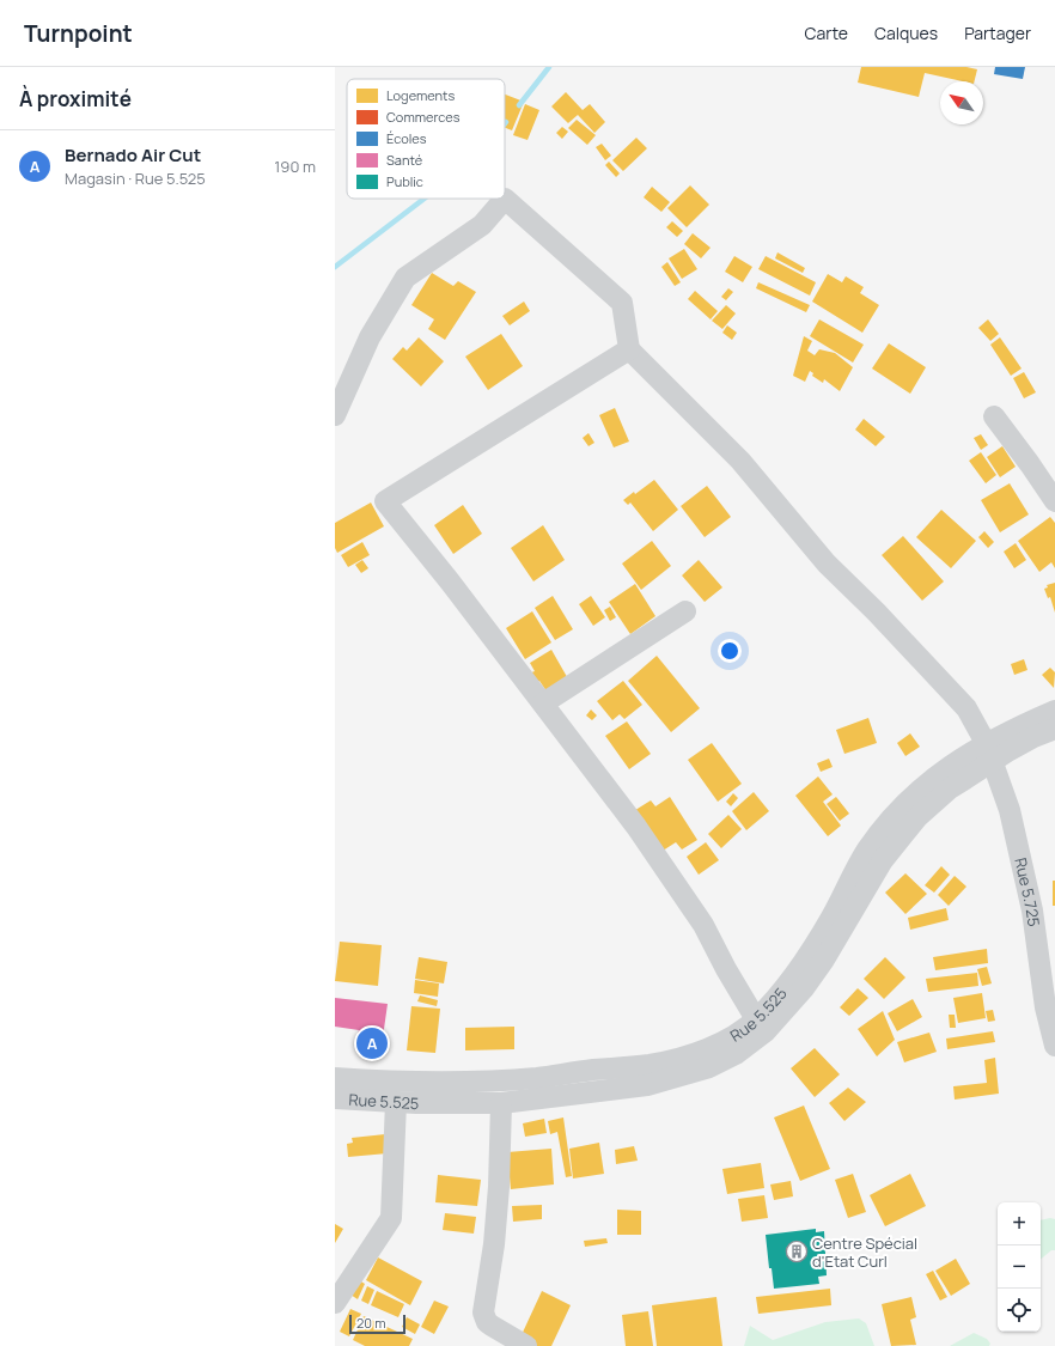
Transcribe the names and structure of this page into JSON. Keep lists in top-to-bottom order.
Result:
{
  "streets": {
    "street": ["Rue 5.725", "Rue 5.525"]
  },
  "crossings": [
    ["Rue 5.725", "Rue 5.525"]
  ],
  "places": {
    "building": ["Centre Spécial d'Etat Curl"]
  },
  "legend": [
    "Logements",
    "Commerces",
    "Écoles",
    "Santé",
    "Public"
  ],
  "scale_bar": "20 m",
  "north": "top left",
  "page": {
    "header": "Turnpoint",
    "nav": ["Carte", "Calques", "Partager"],
    "heading": "À proximité",
    "list": [
      {
        "mark": "A",
        "name": "Bernado Air Cut",
        "note": "Magasin · Rue 5.525",
        "value": "190 m"
      }
    ],
    "pins": "A",
    "map_buttons": ["+", "−"],
    "scale": "20 m"
  }
}
